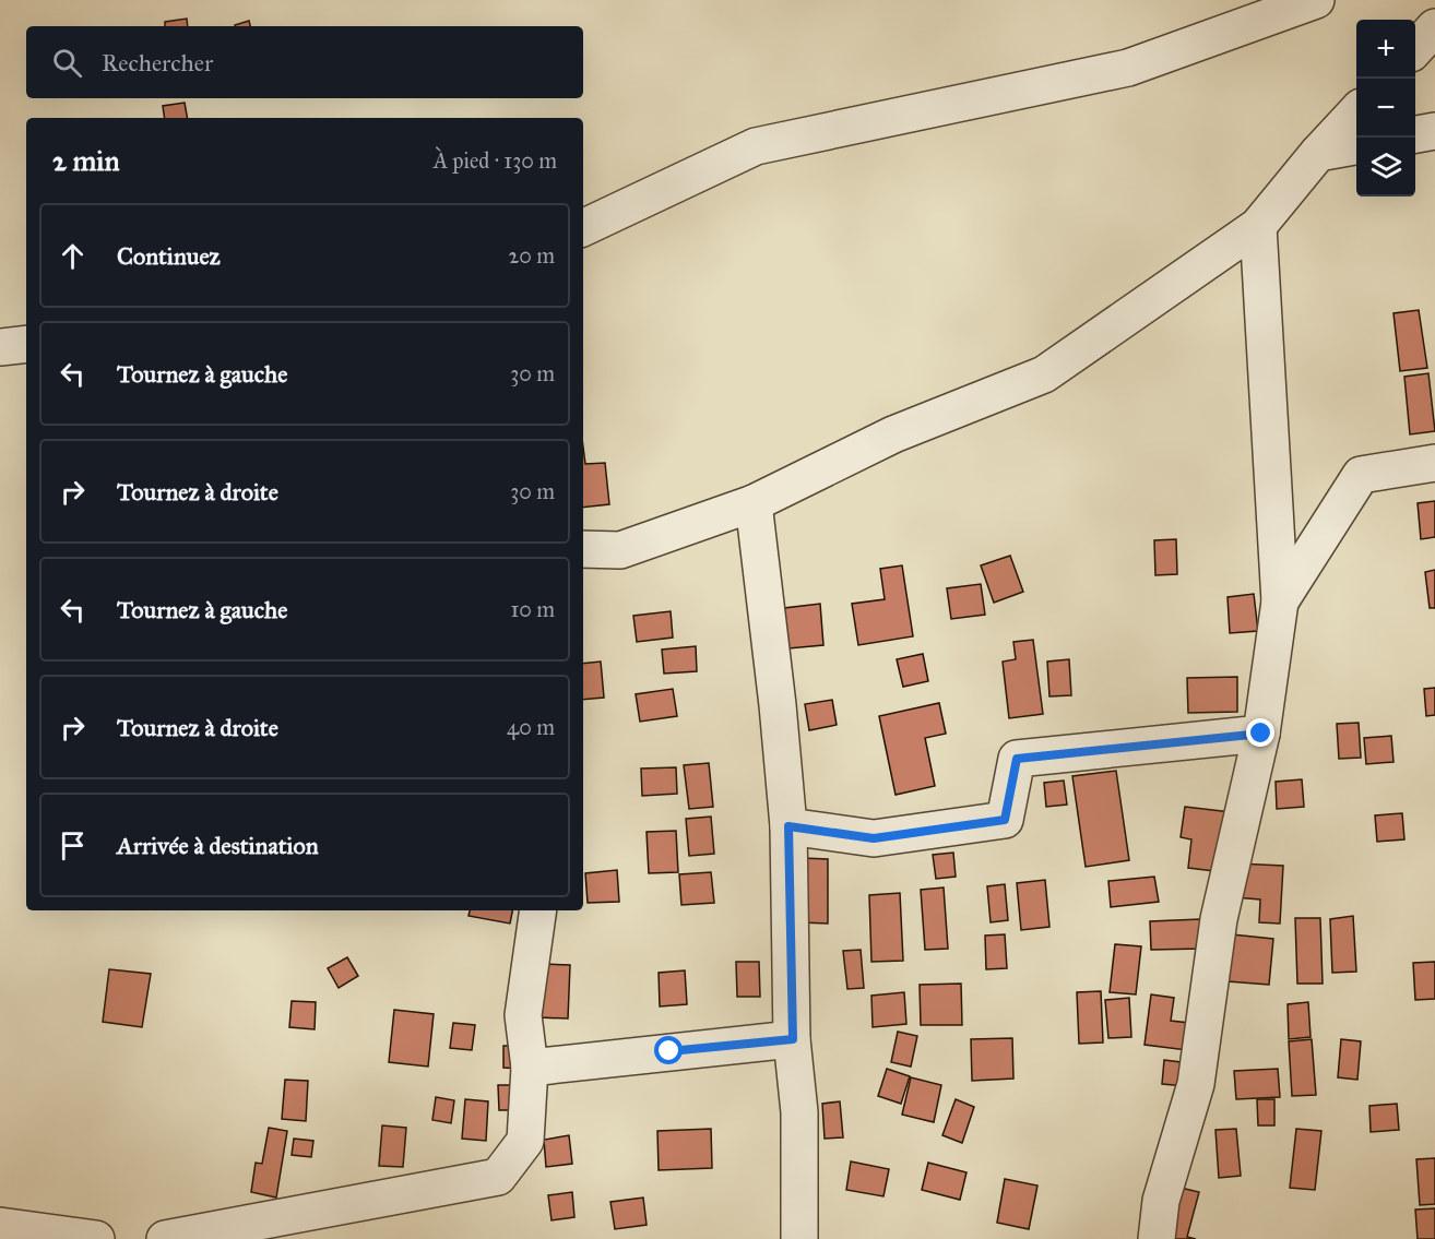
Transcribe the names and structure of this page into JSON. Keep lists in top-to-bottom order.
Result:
{
  "page": {
    "map_buttons": ["+", "−"],
    "search": "Rechercher",
    "heading": ["2 min", "À pied · 130 m"],
    "list": [
      ["Continuez", "20 m"],
      ["Tournez à gauche", "30 m"],
      ["Tournez à droite", "30 m"],
      ["Tournez à gauche", "10 m"],
      ["Tournez à droite", "40 m"],
      "Arrivée à destination"
    ]
  }
}
